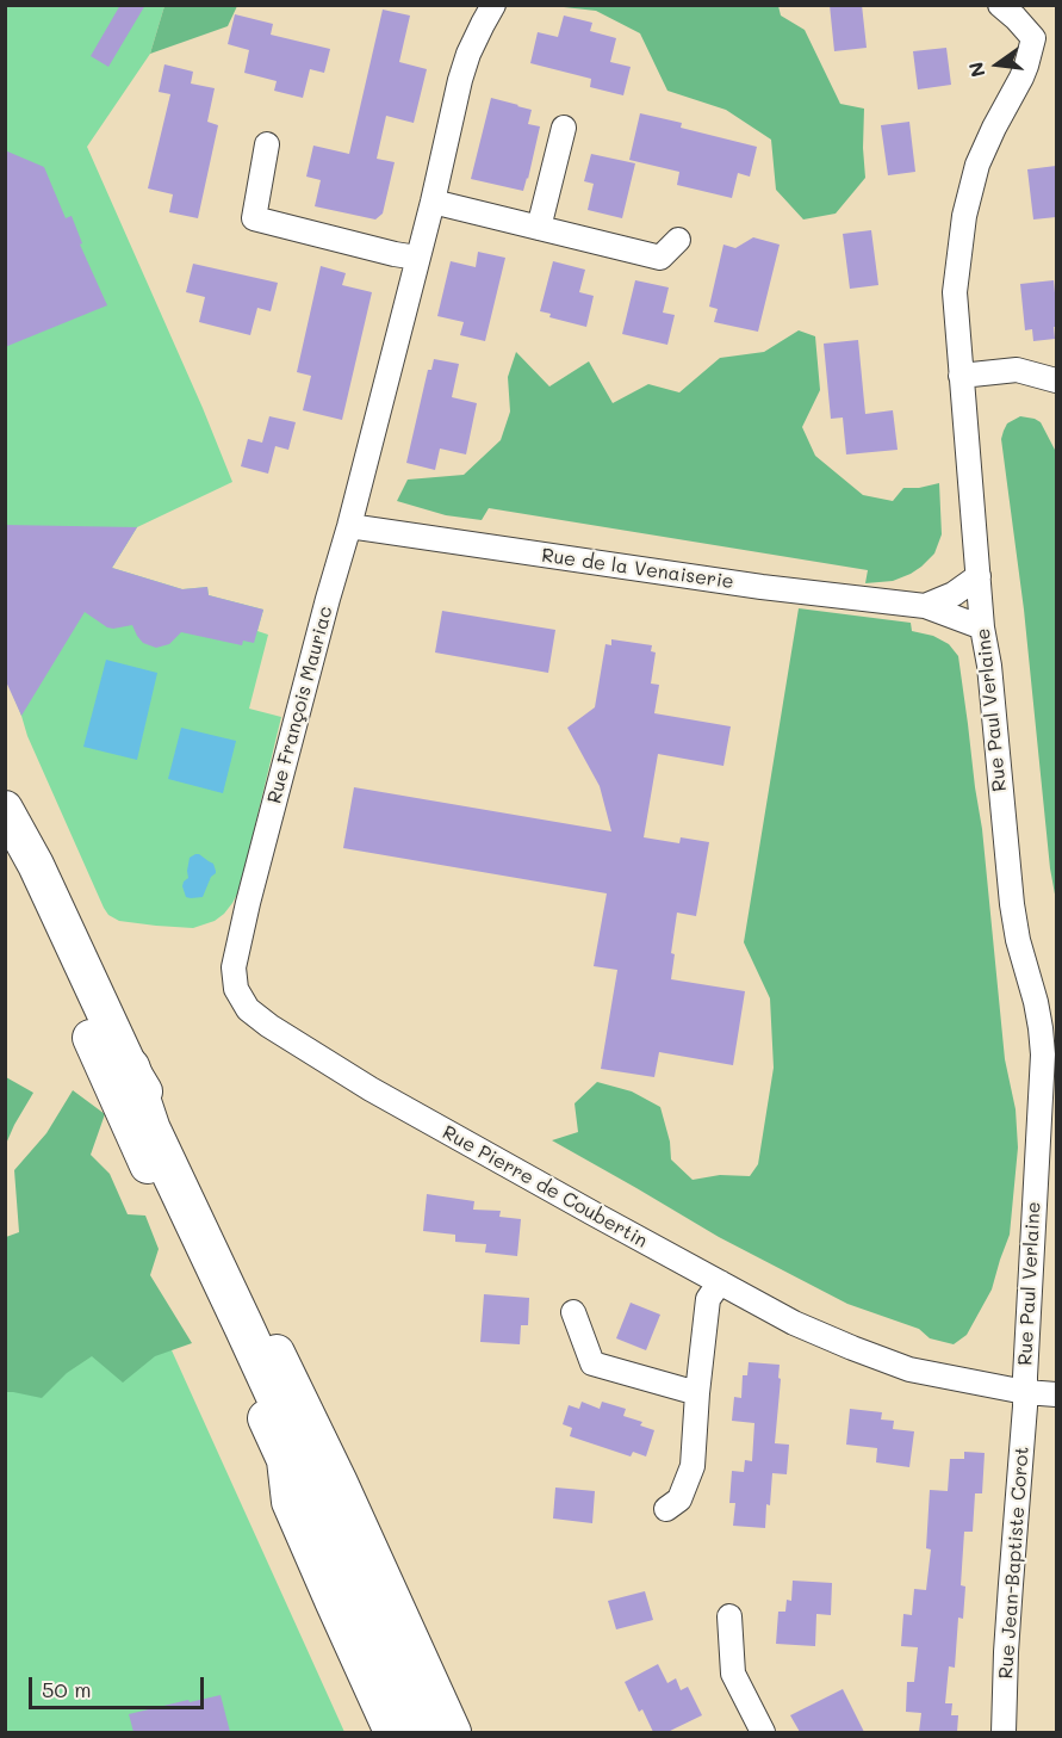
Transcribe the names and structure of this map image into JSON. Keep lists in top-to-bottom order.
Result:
{
  "streets": {
    "street": [
      "Rue de la Venaiserie",
      "Rue François Mauriac",
      "Rue Paul Verlaine",
      "Rue Pierre de Coubertin",
      "Rue Jean-Baptiste Corot"
    ]
  },
  "crossings": [
    ["Rue de la Venaiserie", "Rue François Mauriac"],
    ["Rue de la Venaiserie", "Rue Paul Verlaine"],
    ["Rue François Mauriac", "Rue Pierre de Coubertin"],
    ["Rue Paul Verlaine", "Rue Pierre de Coubertin"],
    ["Rue Paul Verlaine", "Rue Jean-Baptiste Corot"],
    ["Rue Pierre de Coubertin", "Rue Jean-Baptiste Corot"]
  ],
  "scale_bar": "50 m",
  "north": "left"
}
